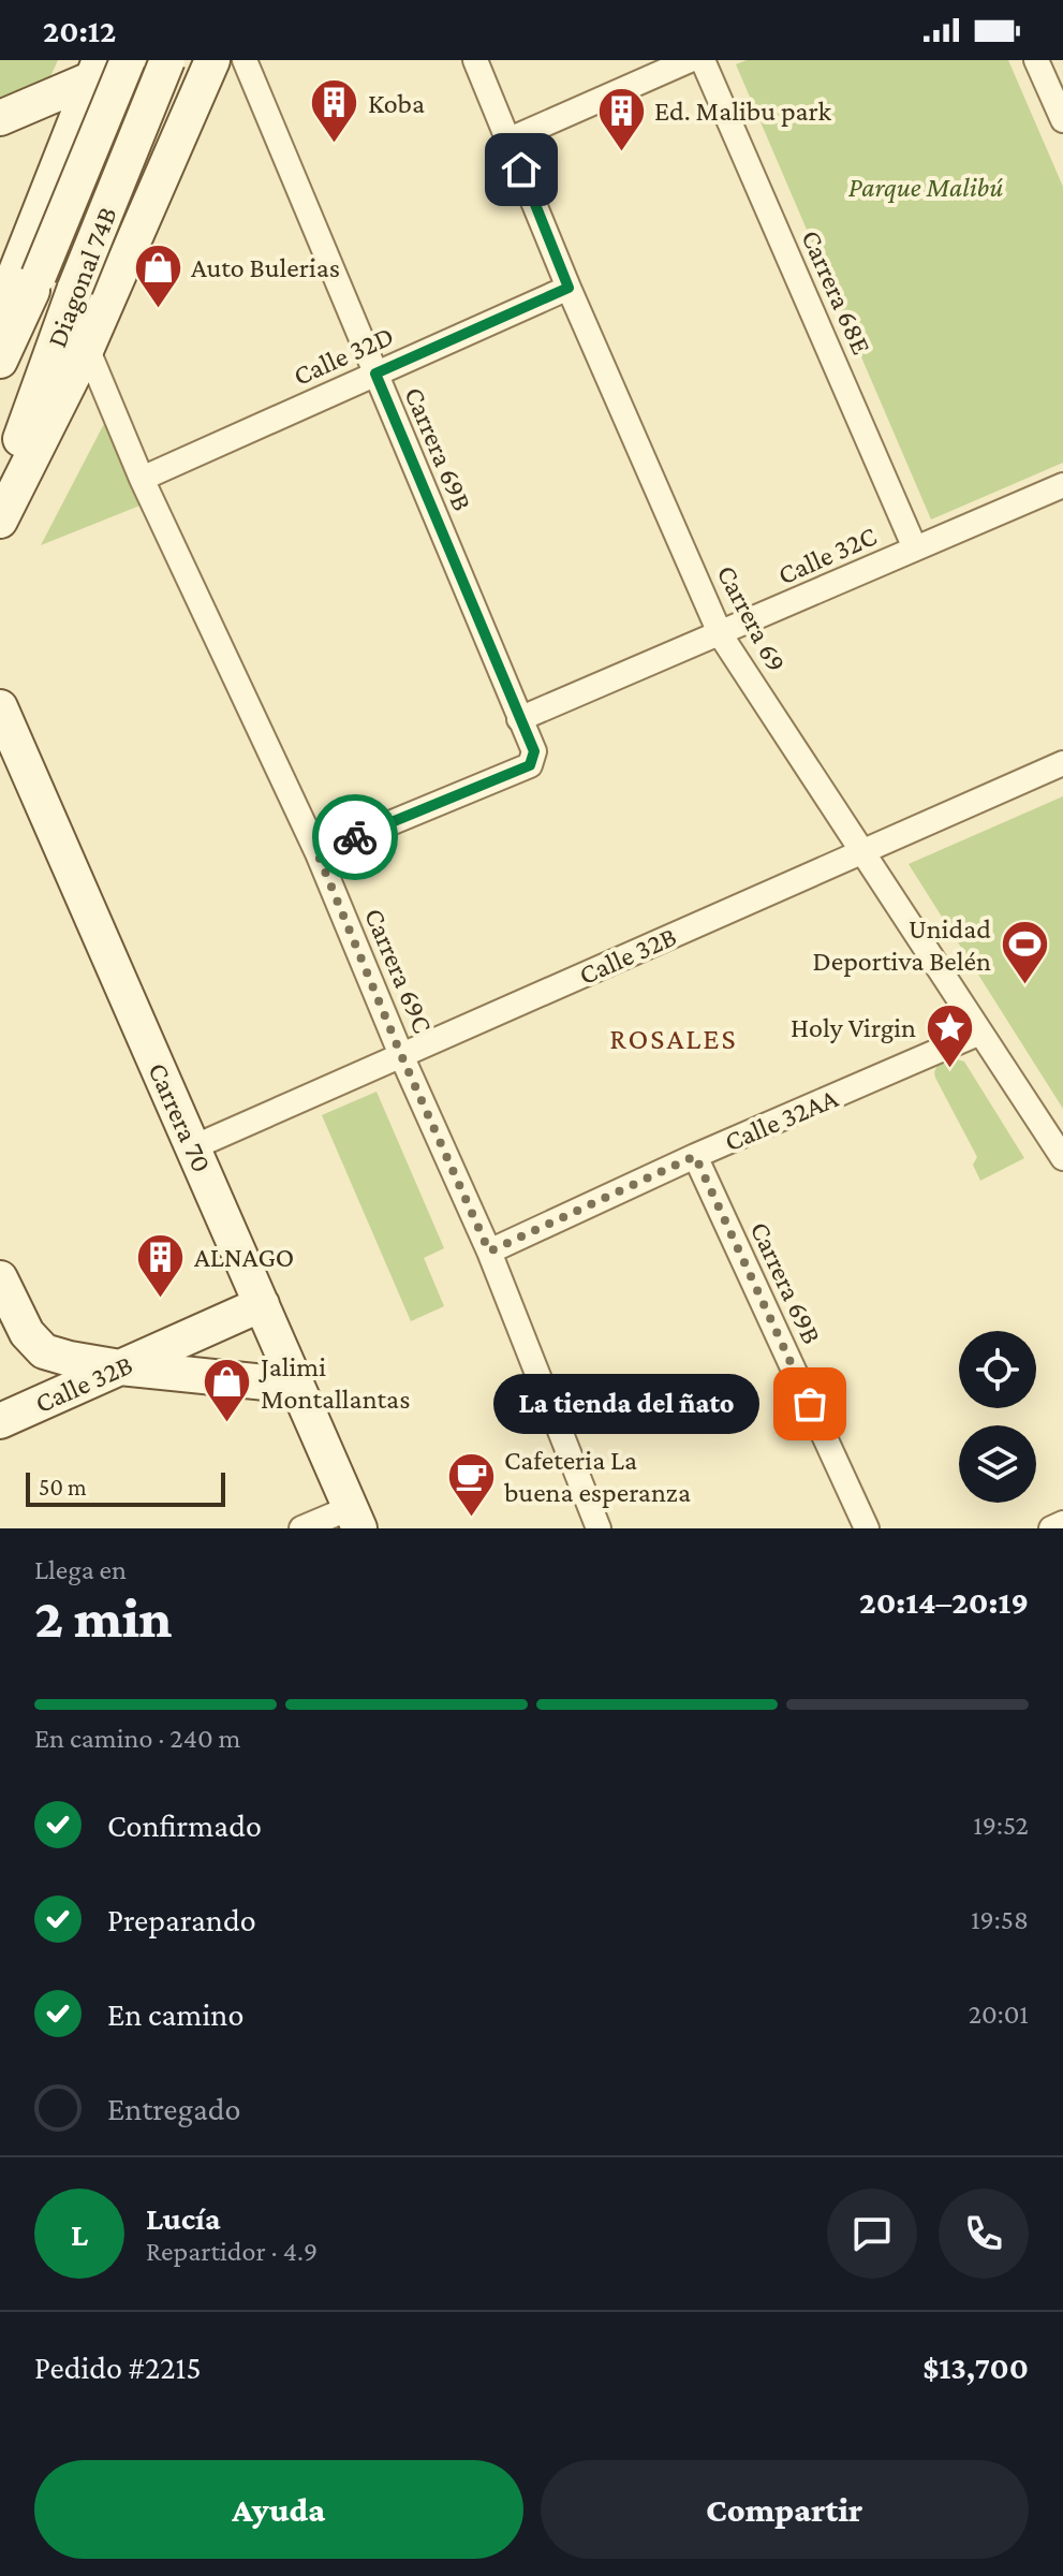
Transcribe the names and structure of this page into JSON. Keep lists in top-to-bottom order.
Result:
{
  "streets": {
    "main road": ["Diagonal 74B", "Calle 32B", "Carrera 70"],
    "street": [
      "Carrera 68E",
      "Calle 32D",
      "Carrera 69B",
      "Calle 32C",
      "Carrera 69",
      "Carrera 69C",
      "Calle 32AA"
    ]
  },
  "crossings": [
    ["Carrera 68E", "Calle 32C"],
    ["Calle 32D", "Carrera 69B"],
    ["Calle 32D", "Carrera 69"],
    ["Calle 32D", "Carrera 69C"],
    ["Carrera 69B", "Calle 32C"],
    ["Carrera 69B", "Carrera 69C"],
    ["Carrera 69B", "Calle 32AA"],
    ["Calle 32C", "Carrera 69"],
    ["Carrera 69", "Calle 32B"],
    ["Carrera 69", "Calle 32AA"],
    ["Calle 32B", "Carrera 69C"],
    ["Calle 32B", "Carrera 70"],
    ["Carrera 69C", "Calle 32AA"]
  ],
  "districts": ["ROSALES"],
  "parks": ["Parque Malibú"],
  "places": {
    "building": ["Koba", "Ed. Malibu park", "ALNAGO"],
    "shop": ["Auto Bulerias", "Jalimi Montallantas"],
    "sports": ["Unidad Deportiva Belén"],
    "place": ["Holy Virgin"],
    "other": ["La tienda del ñato"],
    "cafe": ["Cafeteria La buena esperanza"]
  },
  "scale_bar": "50 m",
  "page": {
    "status": "20:12",
    "bubble": "La tienda del ñato",
    "scale": "50 m",
    "heading": ["2 min", "Llega en", "20:14–20:19"],
    "panel": [
      "Lucía",
      "Repartidor · 4.9",
      "Pedido #2215",
      "$13,700"
    ],
    "bar": "En camino · 240 m",
    "list": [
      ["Confirmado", "19:52"],
      ["Preparando", "19:58"],
      ["En camino", "20:01"],
      "Entregado"
    ],
    "round": "L",
    "buttons": ["Ayuda", "Compartir"]
  }
}
